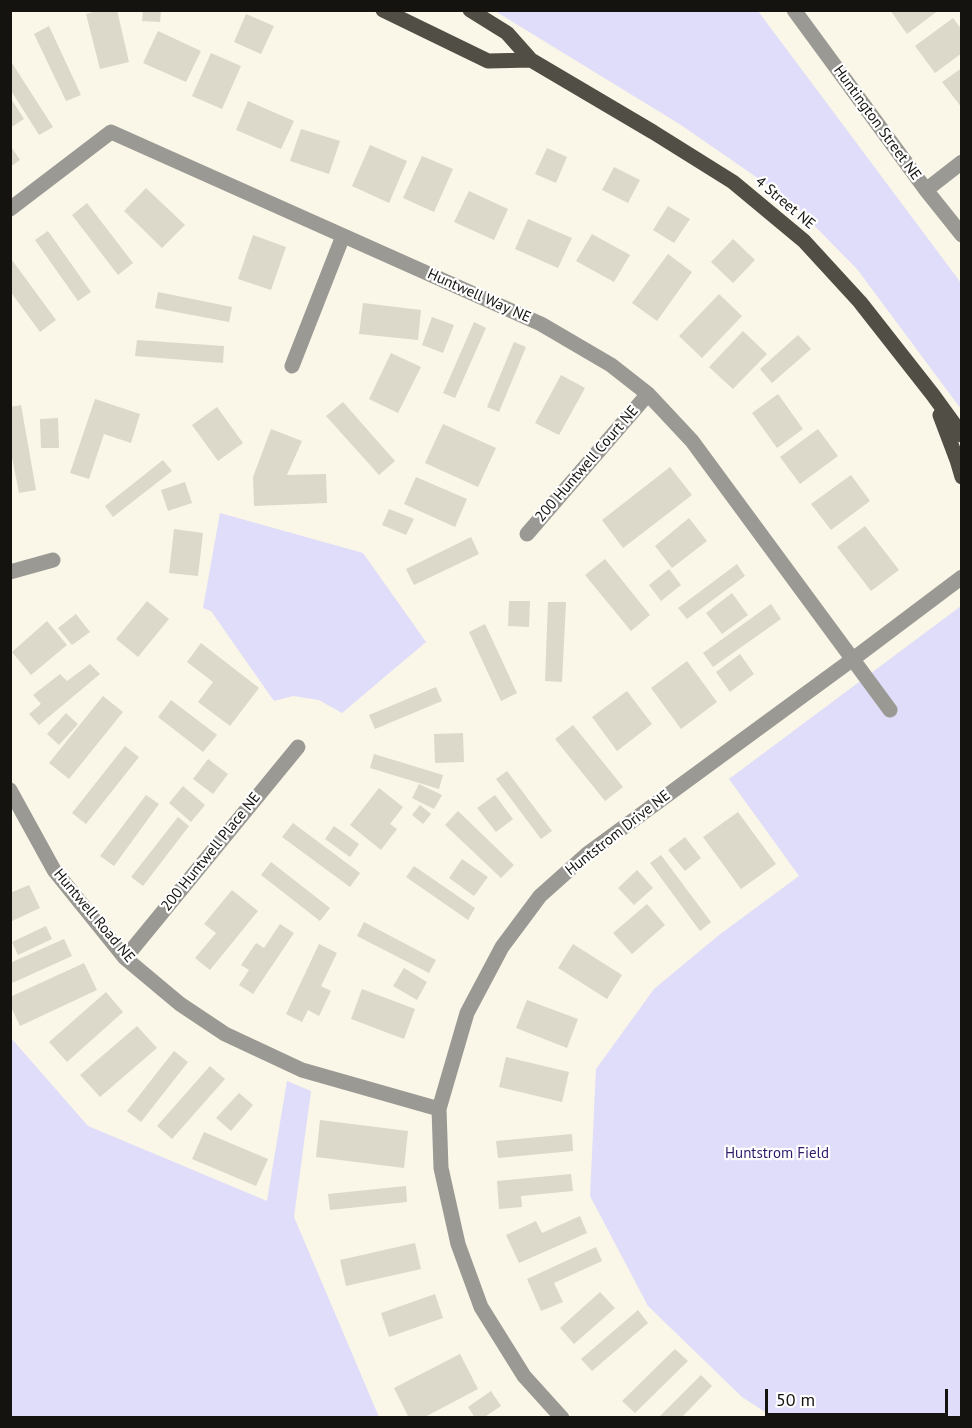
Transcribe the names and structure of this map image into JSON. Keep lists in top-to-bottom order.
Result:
{
  "streets": {
    "main road": ["4 Street NE"],
    "street": [
      "Huntington Street NE",
      "Huntwell Way NE",
      "200 Huntwell Court NE",
      "Huntstrom Drive NE",
      "200 Huntwell Place NE",
      "Huntwell Road NE"
    ]
  },
  "crossings": [
    ["Huntwell Way NE", "200 Huntwell Court NE"],
    ["Huntwell Way NE", "Huntstrom Drive NE"],
    ["Huntstrom Drive NE", "Huntwell Road NE"],
    ["200 Huntwell Place NE", "Huntwell Road NE"]
  ],
  "parks": ["Huntstrom Field"],
  "scale_bar": "50 m"
}
